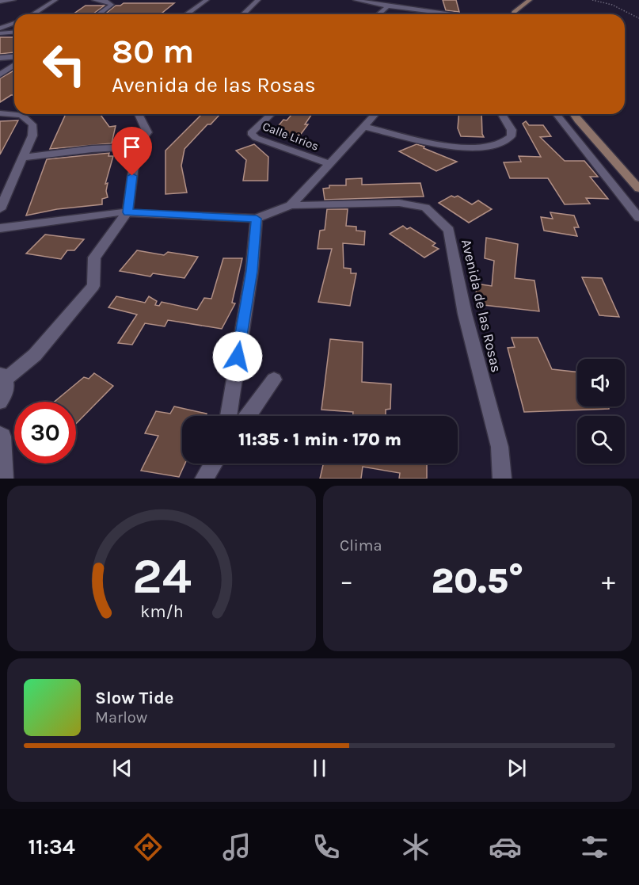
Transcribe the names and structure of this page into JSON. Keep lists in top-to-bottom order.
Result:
{
  "streets": {
    "street": ["Calle Lirios", "Avenida de las Rosas"]
  },
  "page": {
    "turn": ["80 m", "Avenida de las Rosas"],
    "limit": "30",
    "trip": "11:35 · 1 min · 170 m",
    "tile": "Clima",
    "heat": ["−", "20.5°", "+"],
    "song": ["Slow Tide", "Marlow"],
    "tabs": "11:34",
    "gauge": ["24", "km/h"]
  }
}
